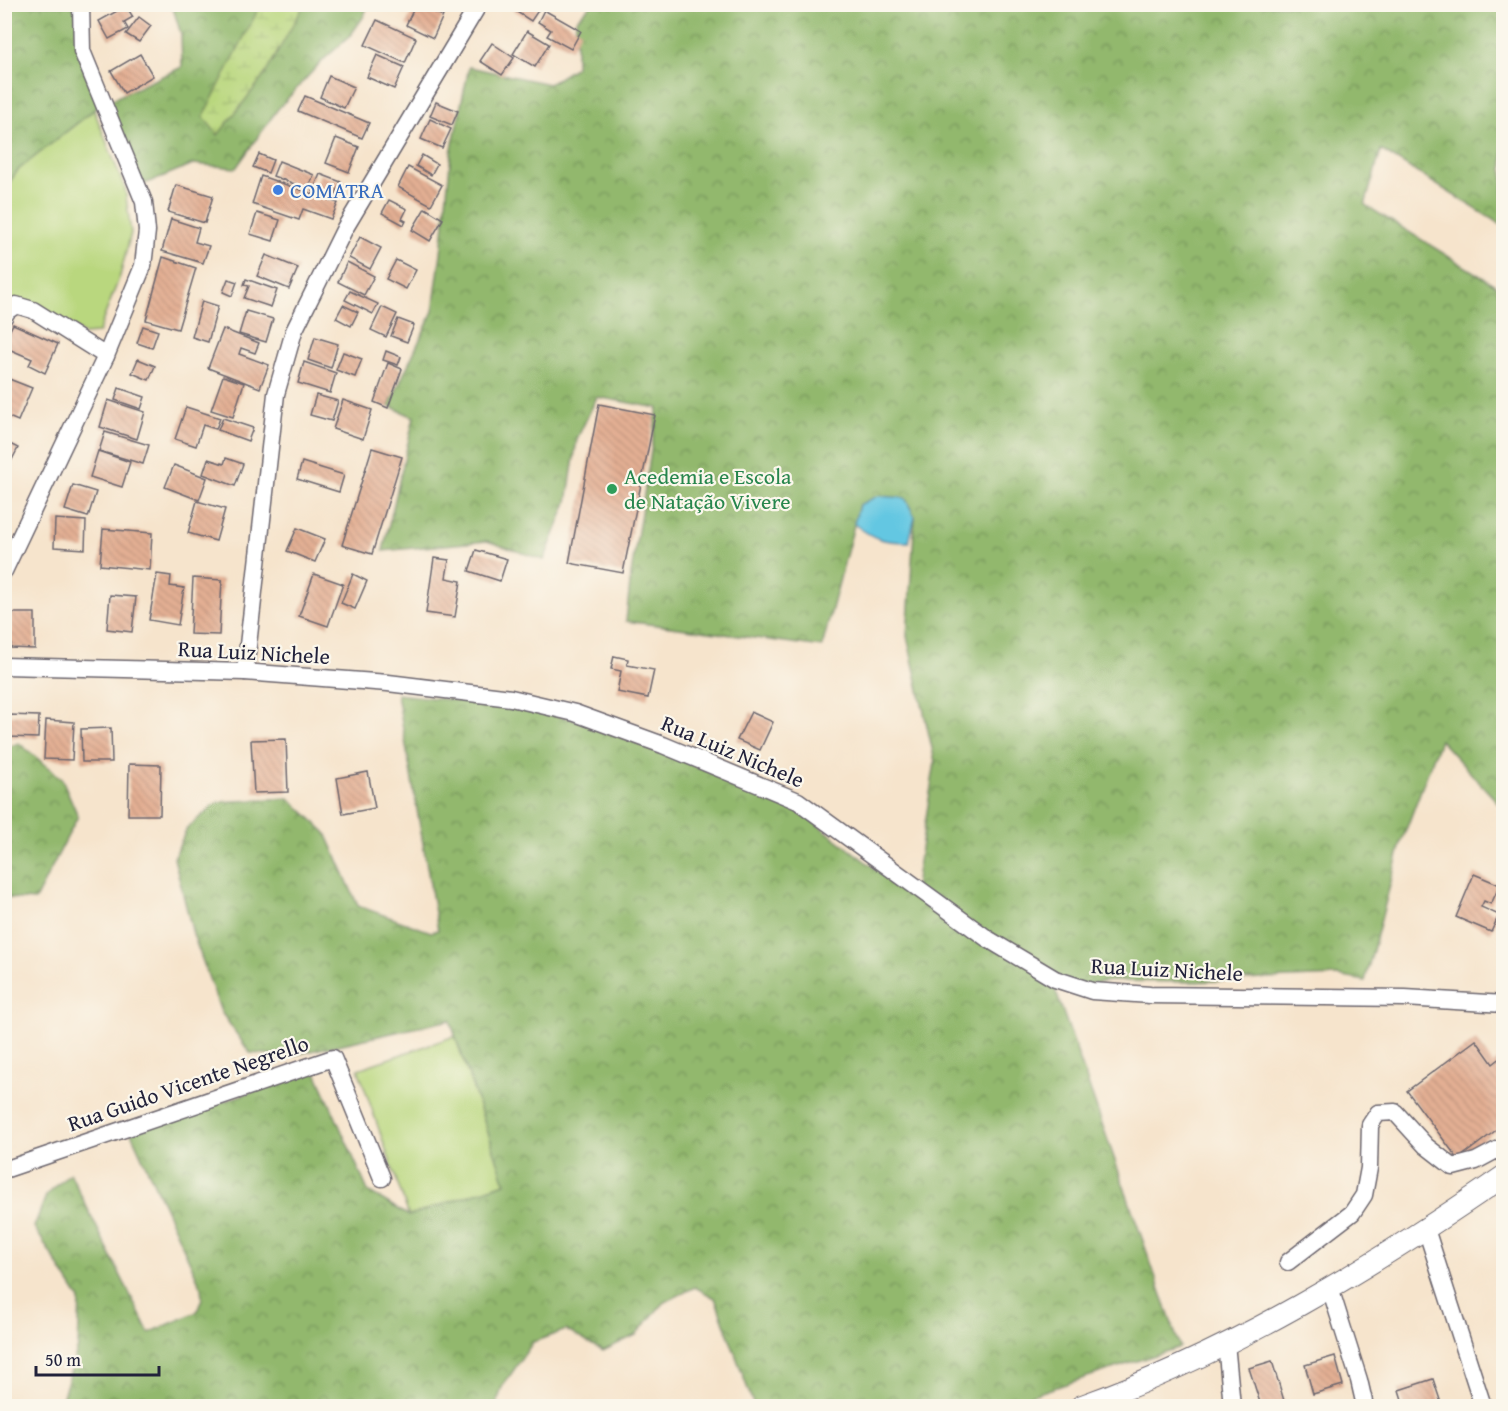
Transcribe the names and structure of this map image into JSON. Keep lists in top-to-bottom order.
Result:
{
  "streets": {
    "street": ["Rua Luiz Nichele", "Rua Guido Vicente Negrello"]
  },
  "places": ["COMATRA", "Acedemia e Escola de Natação Vivere"],
  "scale_bar": "50 m"
}
